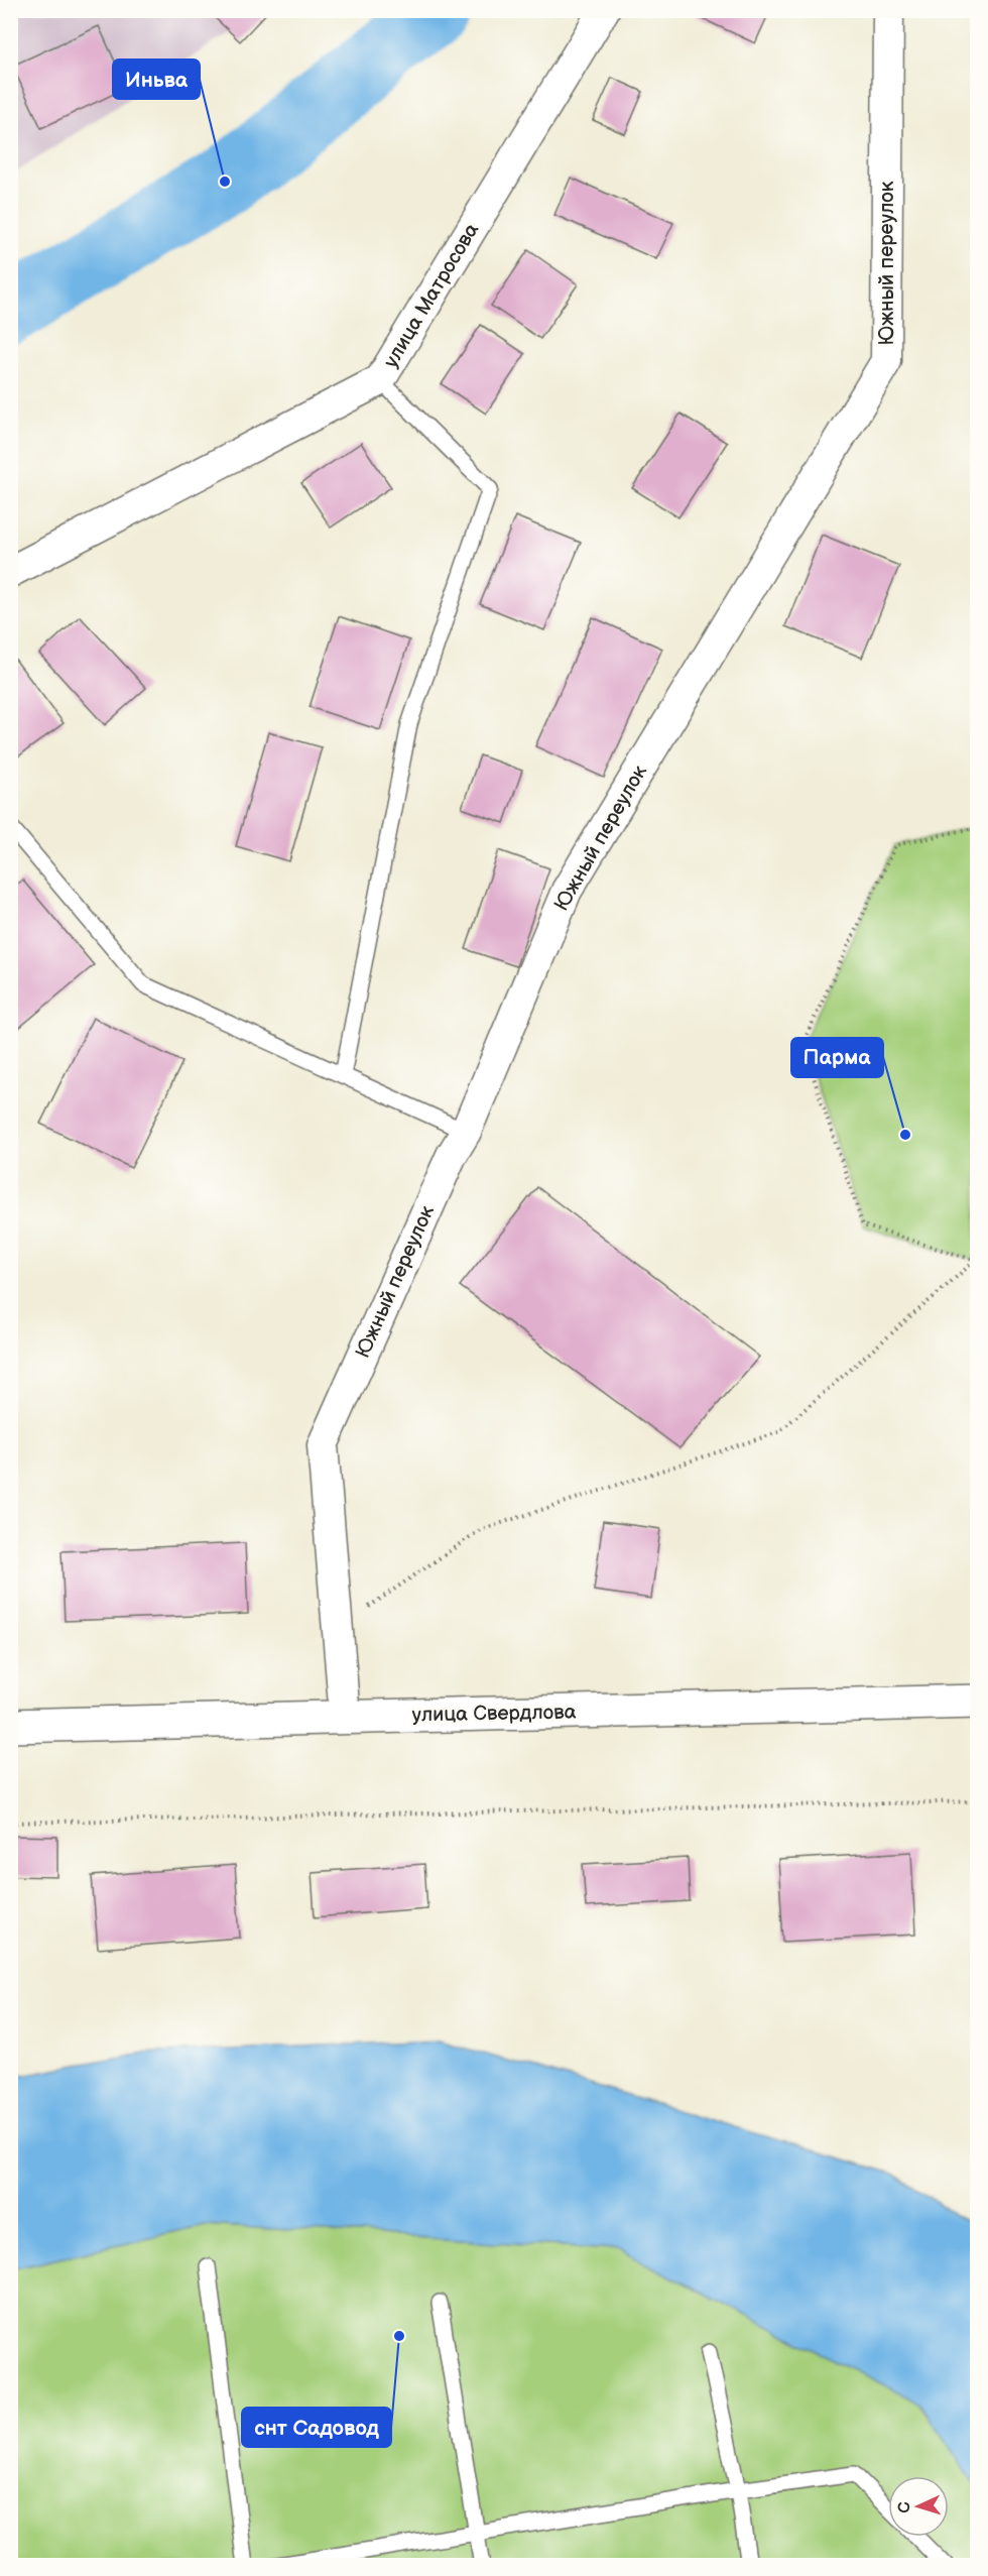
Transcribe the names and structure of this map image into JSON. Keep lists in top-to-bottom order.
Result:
{
  "streets": {
    "main road": ["улица Свердлова"],
    "street": ["Южный переулок", "улица Матросова"]
  },
  "crossings": [
    ["Южный переулок", "улица Свердлова"]
  ],
  "places": ["Иньва", "Парма", "снт Садовод"],
  "north": "left"
}
